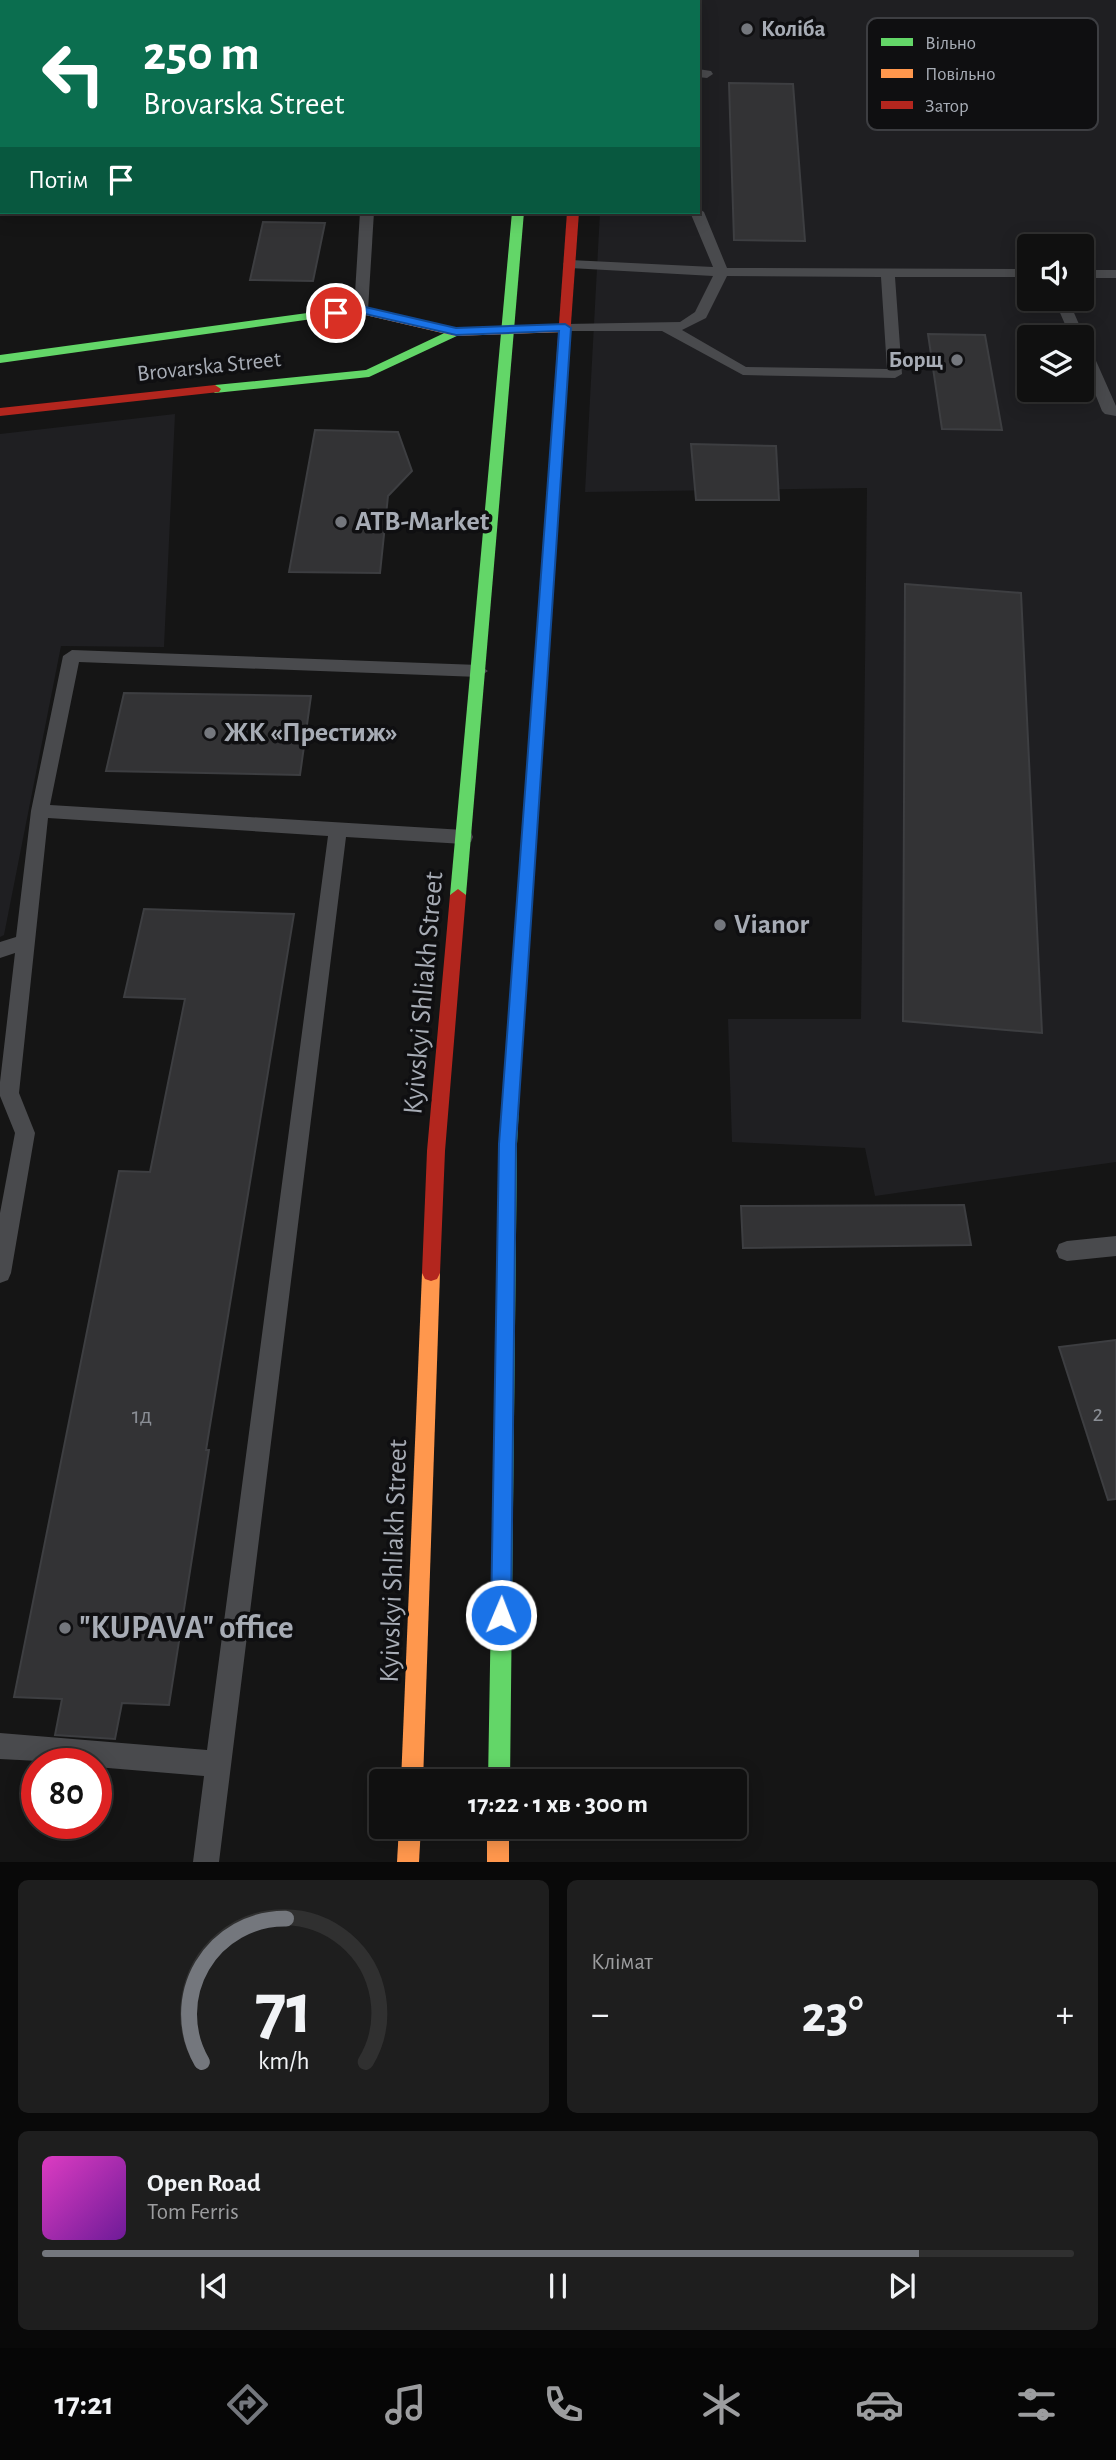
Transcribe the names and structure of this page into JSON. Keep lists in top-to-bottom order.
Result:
{
  "streets": {
    "main road": ["Brovarska Street", "Kyivskyi Shliakh Street"]
  },
  "crossings": [
    ["Brovarska Street", "Kyivskyi Shliakh Street"]
  ],
  "places": [
    "Коліба",
    "Борщ",
    "ATB-Market",
    "ЖК «Престиж»",
    "Vianor",
    "\"KUPAVA\" office"
  ],
  "house_numbers": ["2", "1д"],
  "legend": ["Вільно", "Повільно", "Затор"],
  "page": {
    "turn": ["250 m", "Brovarska Street"],
    "then": "Потім",
    "limit": "80",
    "trip": "17:22 · 1 хв · 300 m",
    "tile": "Клімат",
    "heat": ["−", "23°", "+"],
    "song": ["Open Road", "Tom Ferris"],
    "tabs": "17:21",
    "gauge": ["71", "km/h"]
  }
}
